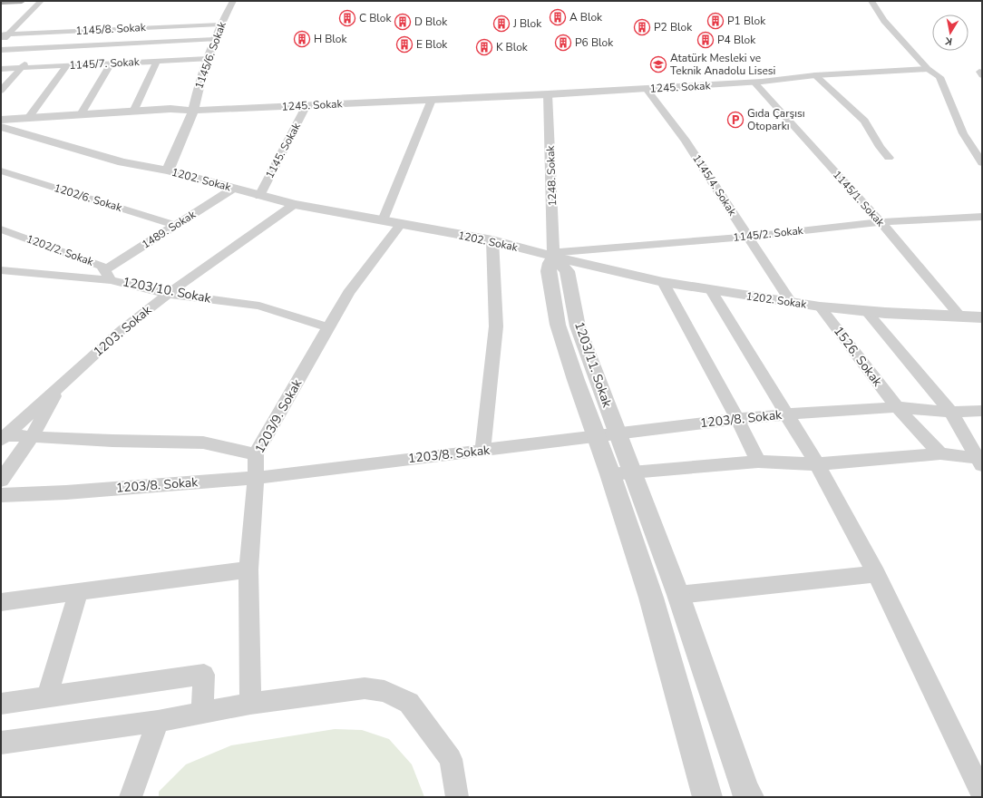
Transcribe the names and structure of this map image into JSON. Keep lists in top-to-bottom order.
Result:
{
  "streets": {
    "street": [
      "1145/8. Sokak",
      "1145/6. Sokak",
      "1145/7. Sokak",
      "1245. Sokak",
      "1145. Sokak",
      "1248. Sokak",
      "1202. Sokak",
      "1145/4. Sokak",
      "1202/6. Sokak",
      "1145/1. Sokak",
      "1489. Sokak",
      "1145/2. Sokak",
      "1202/2. Sokak",
      "1203/10. Sokak",
      "1203. Sokak",
      "1526. Sokak",
      "1203/11. Sokak",
      "1203/9. Sokak",
      "1203/8. Sokak"
    ]
  },
  "crossings": [
    ["1145/8. Sokak", "1145/6. Sokak"],
    ["1145/6. Sokak", "1145/7. Sokak"],
    ["1145/6. Sokak", "1245. Sokak"],
    ["1145/6. Sokak", "1202. Sokak"],
    ["1245. Sokak", "1145. Sokak"],
    ["1245. Sokak", "1248. Sokak"],
    ["1245. Sokak", "1145/4. Sokak"],
    ["1245. Sokak", "1145/1. Sokak"],
    ["1145. Sokak", "1202. Sokak"],
    ["1248. Sokak", "1202. Sokak"],
    ["1248. Sokak", "1145/2. Sokak"],
    ["1248. Sokak", "1203/11. Sokak"],
    ["1202. Sokak", "1145/4. Sokak"],
    ["1202. Sokak", "1145/1. Sokak"],
    ["1202. Sokak", "1489. Sokak"],
    ["1202. Sokak", "1145/2. Sokak"],
    ["1202. Sokak", "1203. Sokak"],
    ["1202. Sokak", "1526. Sokak"],
    ["1202. Sokak", "1203/11. Sokak"],
    ["1202. Sokak", "1203/9. Sokak"],
    ["1145/4. Sokak", "1145/2. Sokak"],
    ["1202/6. Sokak", "1489. Sokak"],
    ["1145/1. Sokak", "1145/2. Sokak"],
    ["1489. Sokak", "1202/2. Sokak"],
    ["1489. Sokak", "1203/10. Sokak"],
    ["1145/2. Sokak", "1203/11. Sokak"],
    ["1202/2. Sokak", "1203/10. Sokak"],
    ["1203/10. Sokak", "1203. Sokak"],
    ["1203/10. Sokak", "1203/9. Sokak"],
    ["1526. Sokak", "1203/8. Sokak"],
    ["1203/11. Sokak", "1203/8. Sokak"],
    ["1203/9. Sokak", "1203/8. Sokak"]
  ],
  "places": {
    "building": [
      "A Blok",
      "C Blok",
      "P1 Blok",
      "D Blok",
      "J Blok",
      "P2 Blok",
      "H Blok",
      "P4 Blok",
      "P6 Blok",
      "E Blok",
      "K Blok"
    ],
    "school or university": ["Atatürk Mesleki ve Teknik Anadolu Lisesi"],
    "parking": ["Gıda Çarşısı Otoparkı"]
  },
  "north": "bottom"
}
